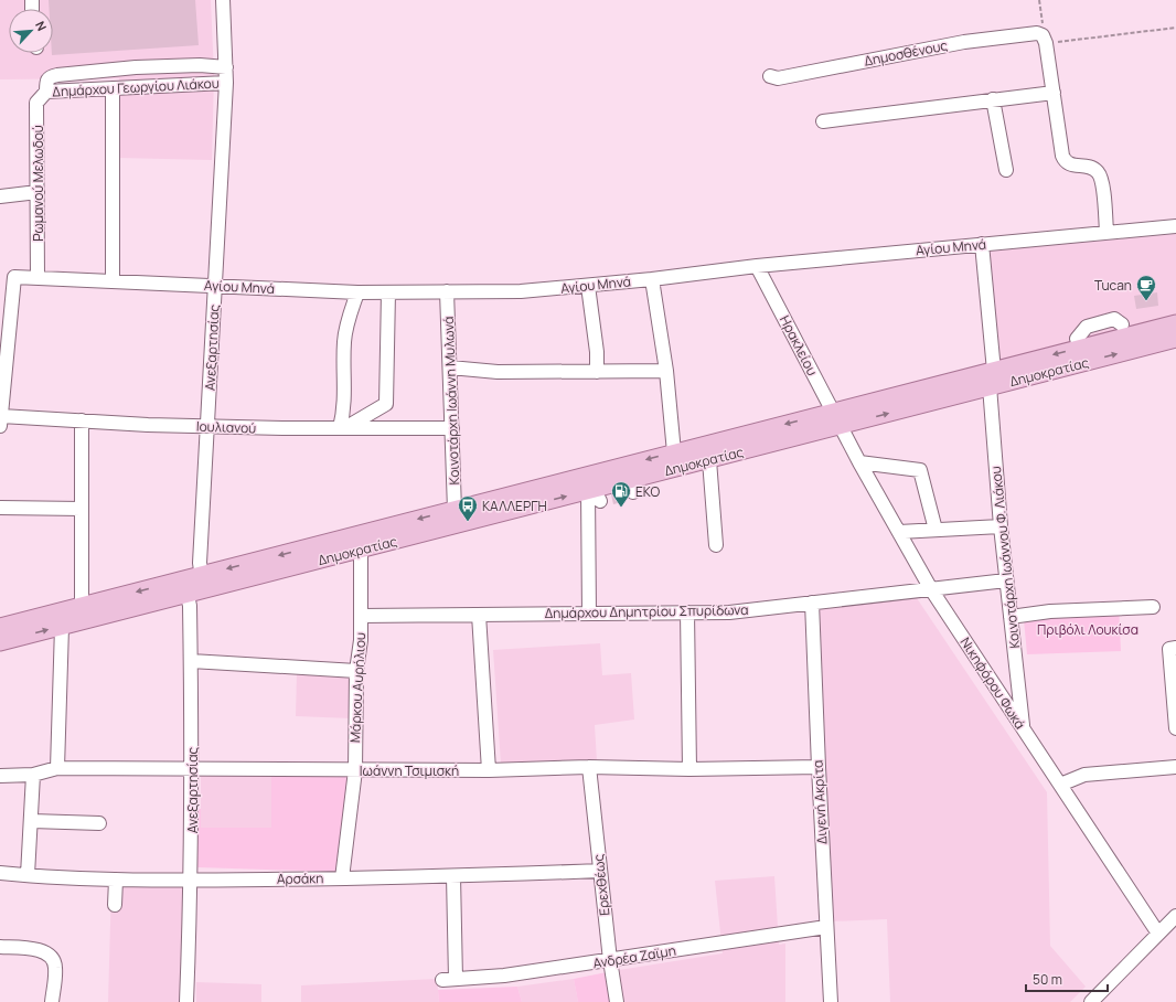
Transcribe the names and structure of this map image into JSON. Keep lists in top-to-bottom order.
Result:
{
  "streets": {
    "main road": ["Δημοκρατίας"],
    "street": [
      "Δημοσθένους",
      "Δημάρχου Γεωργίου Λιάκου",
      "Ρωμανού Μελωδού",
      "Αγίου Μηνά",
      "Ηρακλείου",
      "Ανεξαρτησίας",
      "Κοινοτάρχη Ιωάννη Μυλωνά",
      "Ιουλιανού",
      "Κοινοτάρχη Ιωάννου Φ. Λιάκου",
      "Δημάρχου Δημητρίου Σπυρίδωνα",
      "Νικηφόρου Φωκά",
      "Μάρκου Αυρήλιου",
      "Ιωάννη Τσιμισκή",
      "Διγενή Ακρίτα",
      "Αρσάκη",
      "Ερεχθέως",
      "Ανδρέα Ζαϊμη"
    ]
  },
  "crossings": [
    ["Δημάρχου Γεωργίου Λιάκου", "Ρωμανού Μελωδού"],
    ["Δημάρχου Γεωργίου Λιάκου", "Ανεξαρτησίας"],
    ["Ρωμανού Μελωδού", "Αγίου Μηνά"],
    ["Ρωμανού Μελωδού", "Ανεξαρτησίας"],
    ["Αγίου Μηνά", "Ηρακλείου"],
    ["Αγίου Μηνά", "Ανεξαρτησίας"],
    ["Αγίου Μηνά", "Κοινοτάρχη Ιωάννη Μυλωνά"],
    ["Αγίου Μηνά", "Ιουλιανού"],
    ["Ηρακλείου", "Δημοκρατίας"],
    ["Ηρακλείου", "Νικηφόρου Φωκά"],
    ["Ανεξαρτησίας", "Δημοκρατίας"],
    ["Ανεξαρτησίας", "Ιουλιανού"],
    ["Ανεξαρτησίας", "Ιωάννη Τσιμισκή"],
    ["Ανεξαρτησίας", "Αρσάκη"],
    ["Δημοκρατίας", "Κοινοτάρχη Ιωάννη Μυλωνά"],
    ["Δημοκρατίας", "Κοινοτάρχη Ιωάννου Φ. Λιάκου"],
    ["Δημοκρατίας", "Νικηφόρου Φωκά"],
    ["Δημοκρατίας", "Μάρκου Αυρήλιου"],
    ["Κοινοτάρχη Ιωάννη Μυλωνά", "Ιουλιανού"],
    ["Κοινοτάρχη Ιωάννου Φ. Λιάκου", "Δημάρχου Δημητρίου Σπυρίδωνα"],
    ["Κοινοτάρχη Ιωάννου Φ. Λιάκου", "Νικηφόρου Φωκά"],
    ["Δημάρχου Δημητρίου Σπυρίδωνα", "Νικηφόρου Φωκά"],
    ["Δημάρχου Δημητρίου Σπυρίδωνα", "Μάρκου Αυρήλιου"],
    ["Δημάρχου Δημητρίου Σπυρίδωνα", "Διγενή Ακρίτα"],
    ["Μάρκου Αυρήλιου", "Ιωάννη Τσιμισκή"],
    ["Μάρκου Αυρήλιου", "Αρσάκη"],
    ["Ιωάννη Τσιμισκή", "Διγενή Ακρίτα"],
    ["Ιωάννη Τσιμισκή", "Ερεχθέως"],
    ["Διγενή Ακρίτα", "Ανδρέα Ζαϊμη"],
    ["Αρσάκη", "Ερεχθέως"],
    ["Ερεχθέως", "Ανδρέα Ζαϊμη"]
  ],
  "parks": ["Πριβόλι Λουκίσα"],
  "places": {
    "cafe": ["Tucan"],
    "fuel station": ["EKO"],
    "bus stop": ["ΚΑΛΛΕΡΓΗ"]
  },
  "scale_bar": "50 m",
  "north": "top right"
}
